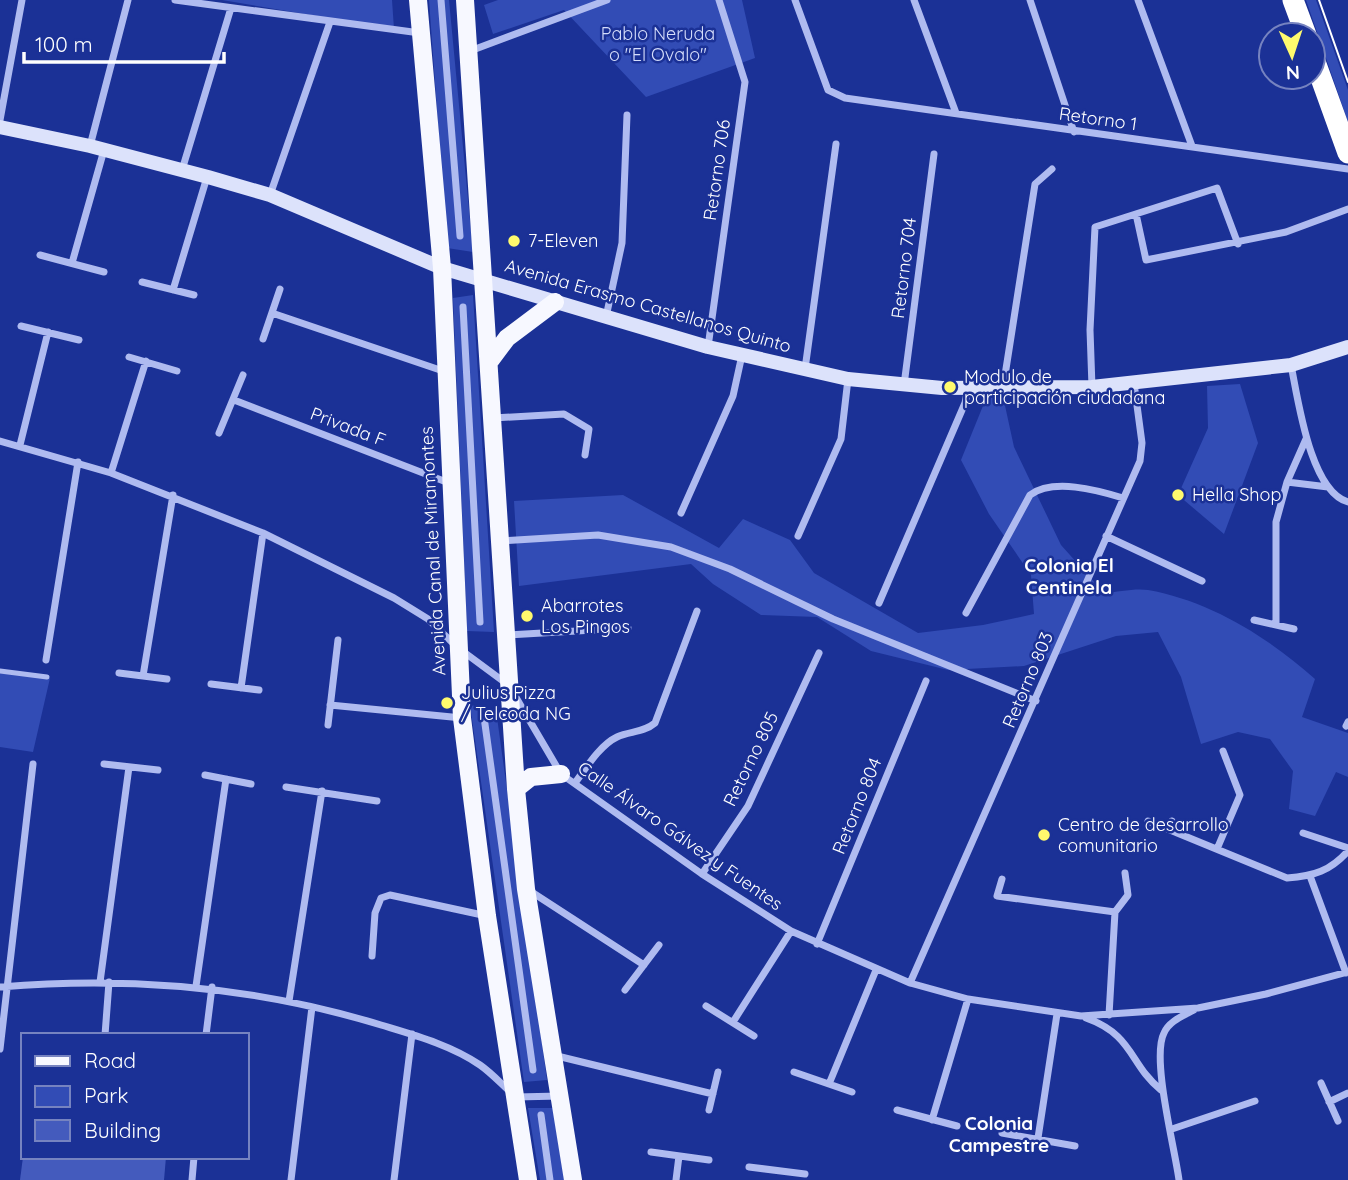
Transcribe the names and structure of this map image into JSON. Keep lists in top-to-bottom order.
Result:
{
  "streets": {
    "main road": ["Avenida Canal de Miramontes"],
    "street": [
      "Retorno 1",
      "Retorno 706",
      "Retorno 704",
      "Avenida Erasmo Castellanos Quinto",
      "Privada F",
      "Retorno 803",
      "Retorno 805",
      "Retorno 804",
      "Calle Álvaro Gálvez y Fuentes"
    ]
  },
  "crossings": [
    ["Retorno 706", "Avenida Erasmo Castellanos Quinto"],
    ["Retorno 704", "Avenida Erasmo Castellanos Quinto"],
    ["Avenida Erasmo Castellanos Quinto", "Avenida Canal de Miramontes"],
    ["Avenida Erasmo Castellanos Quinto", "Retorno 803"],
    ["Privada F", "Avenida Canal de Miramontes"],
    ["Avenida Canal de Miramontes", "Calle Álvaro Gálvez y Fuentes"],
    ["Retorno 803", "Calle Álvaro Gálvez y Fuentes"],
    ["Retorno 805", "Calle Álvaro Gálvez y Fuentes"],
    ["Retorno 804", "Calle Álvaro Gálvez y Fuentes"]
  ],
  "districts": ["Colonia El Centinela", "Colonia Campestre"],
  "parks": ["Pablo Neruda o \"El Ovalo\""],
  "places": [
    "7-Eleven",
    "Modulo de participación ciudadana",
    "Hella Shop",
    "Abarrotes Los Pingos",
    "Julius Pizza / Telcoda NG",
    "Centro de desarrollo comunitario"
  ],
  "legend": ["Road", "Park", "Building"],
  "scale_bar": "100 m",
  "north": "bottom"
}
